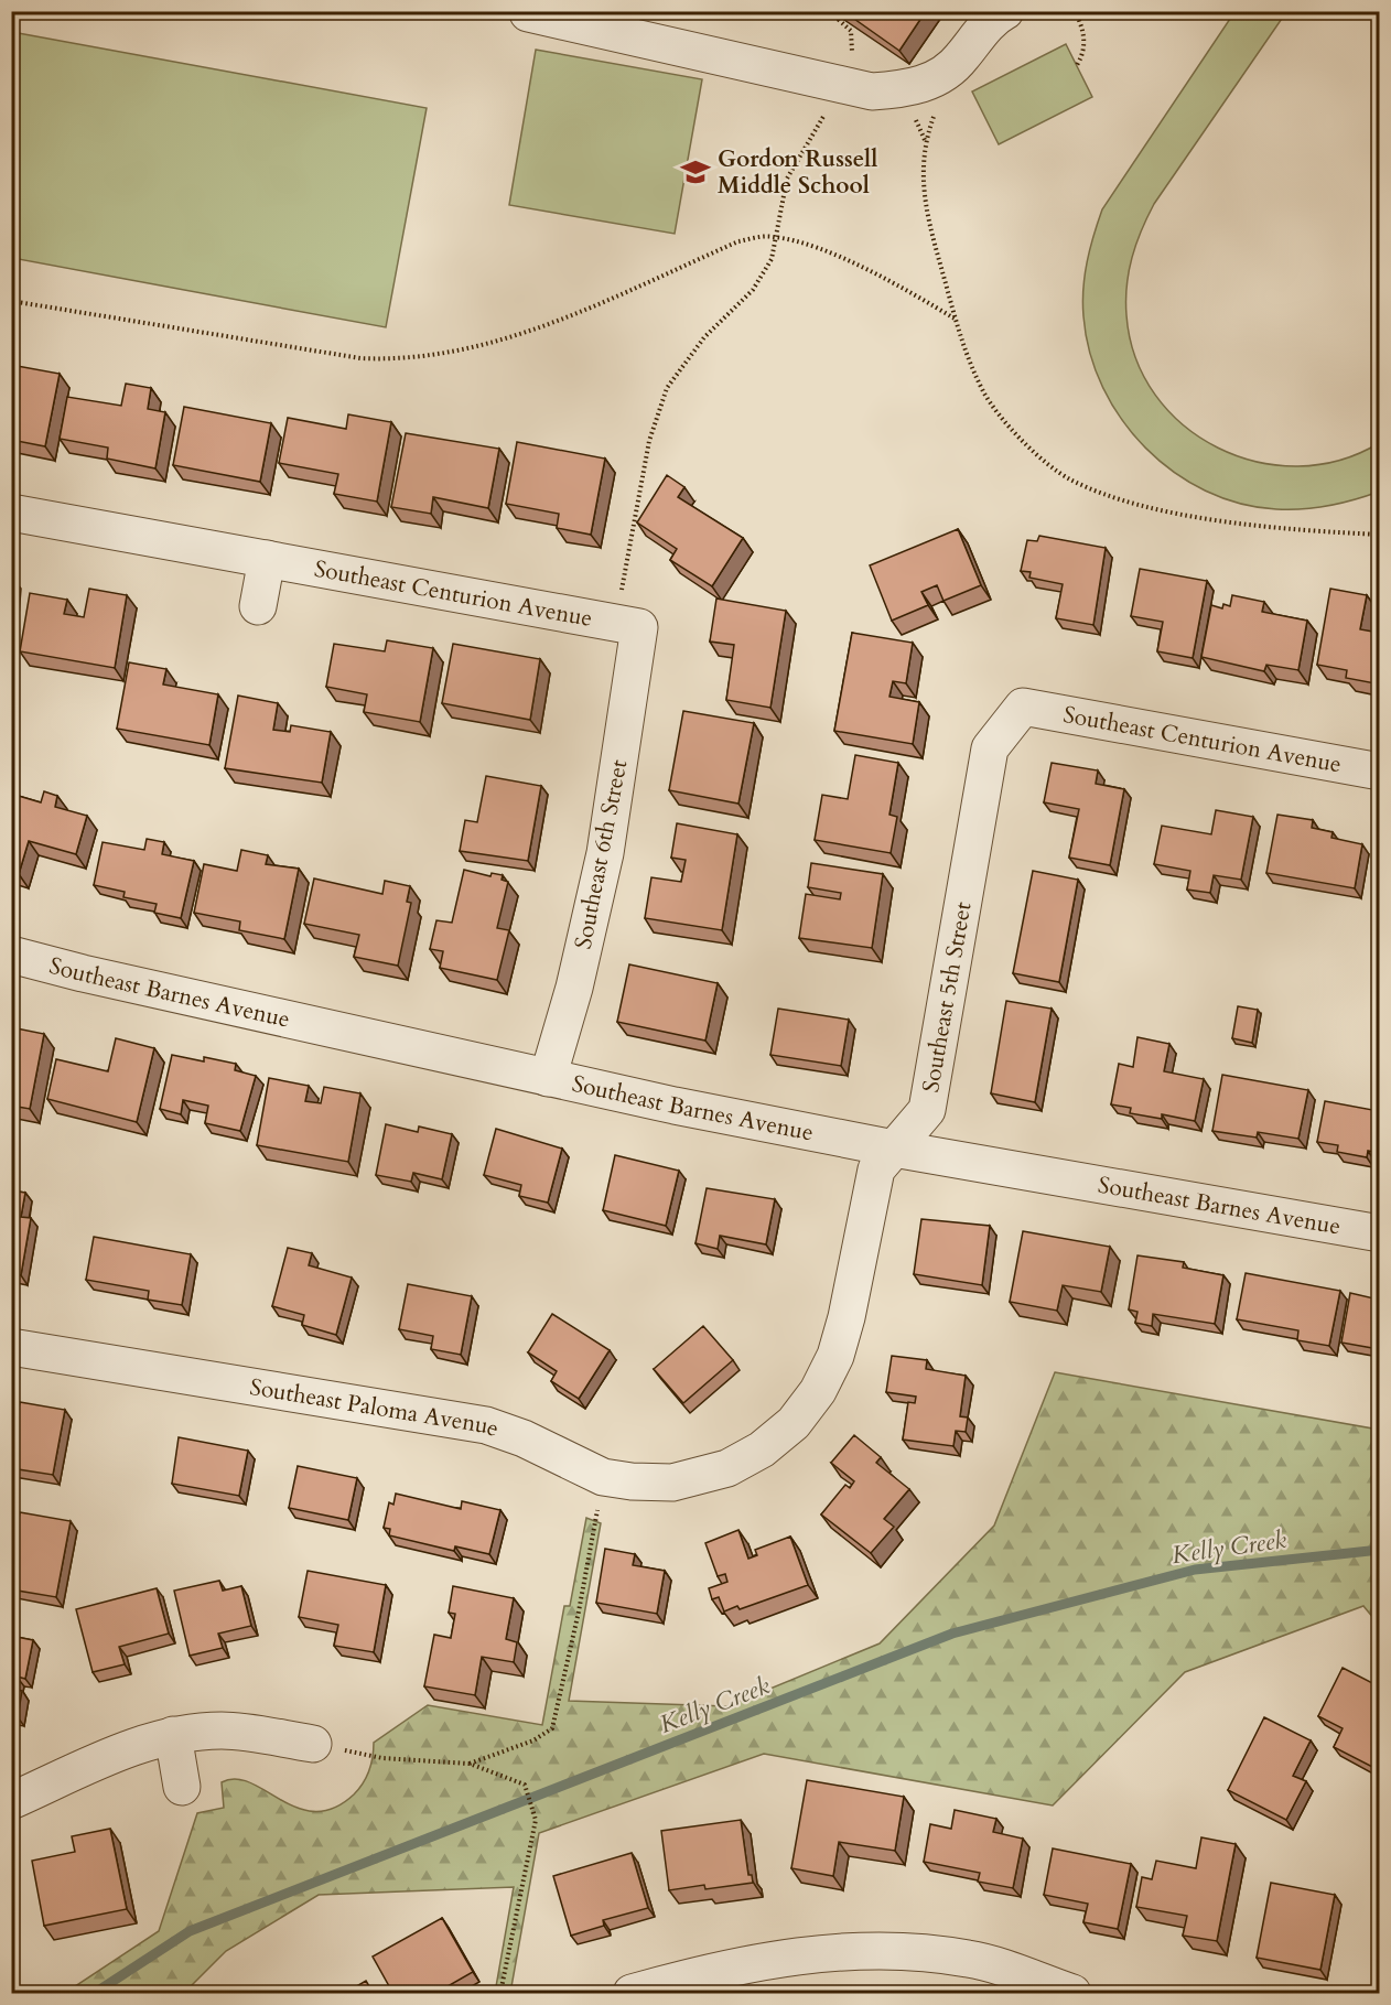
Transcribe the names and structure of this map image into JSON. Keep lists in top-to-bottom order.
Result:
{
  "streets": {
    "street": [
      "Southeast Centurion Avenue",
      "Southeast 6th Street",
      "Southeast Barnes Avenue",
      "Southeast 5th Street",
      "Southeast Paloma Avenue"
    ]
  },
  "crossings": [
    ["Southeast Centurion Avenue", "Southeast 6th Street"],
    ["Southeast Centurion Avenue", "Southeast 5th Street"],
    ["Southeast 6th Street", "Southeast Barnes Avenue"],
    ["Southeast Barnes Avenue", "Southeast 5th Street"],
    ["Southeast 5th Street", "Southeast Paloma Avenue"]
  ],
  "water": ["Kelly Creek"],
  "places": {
    "school or university": ["Gordon Russell Middle School"]
  }
}
